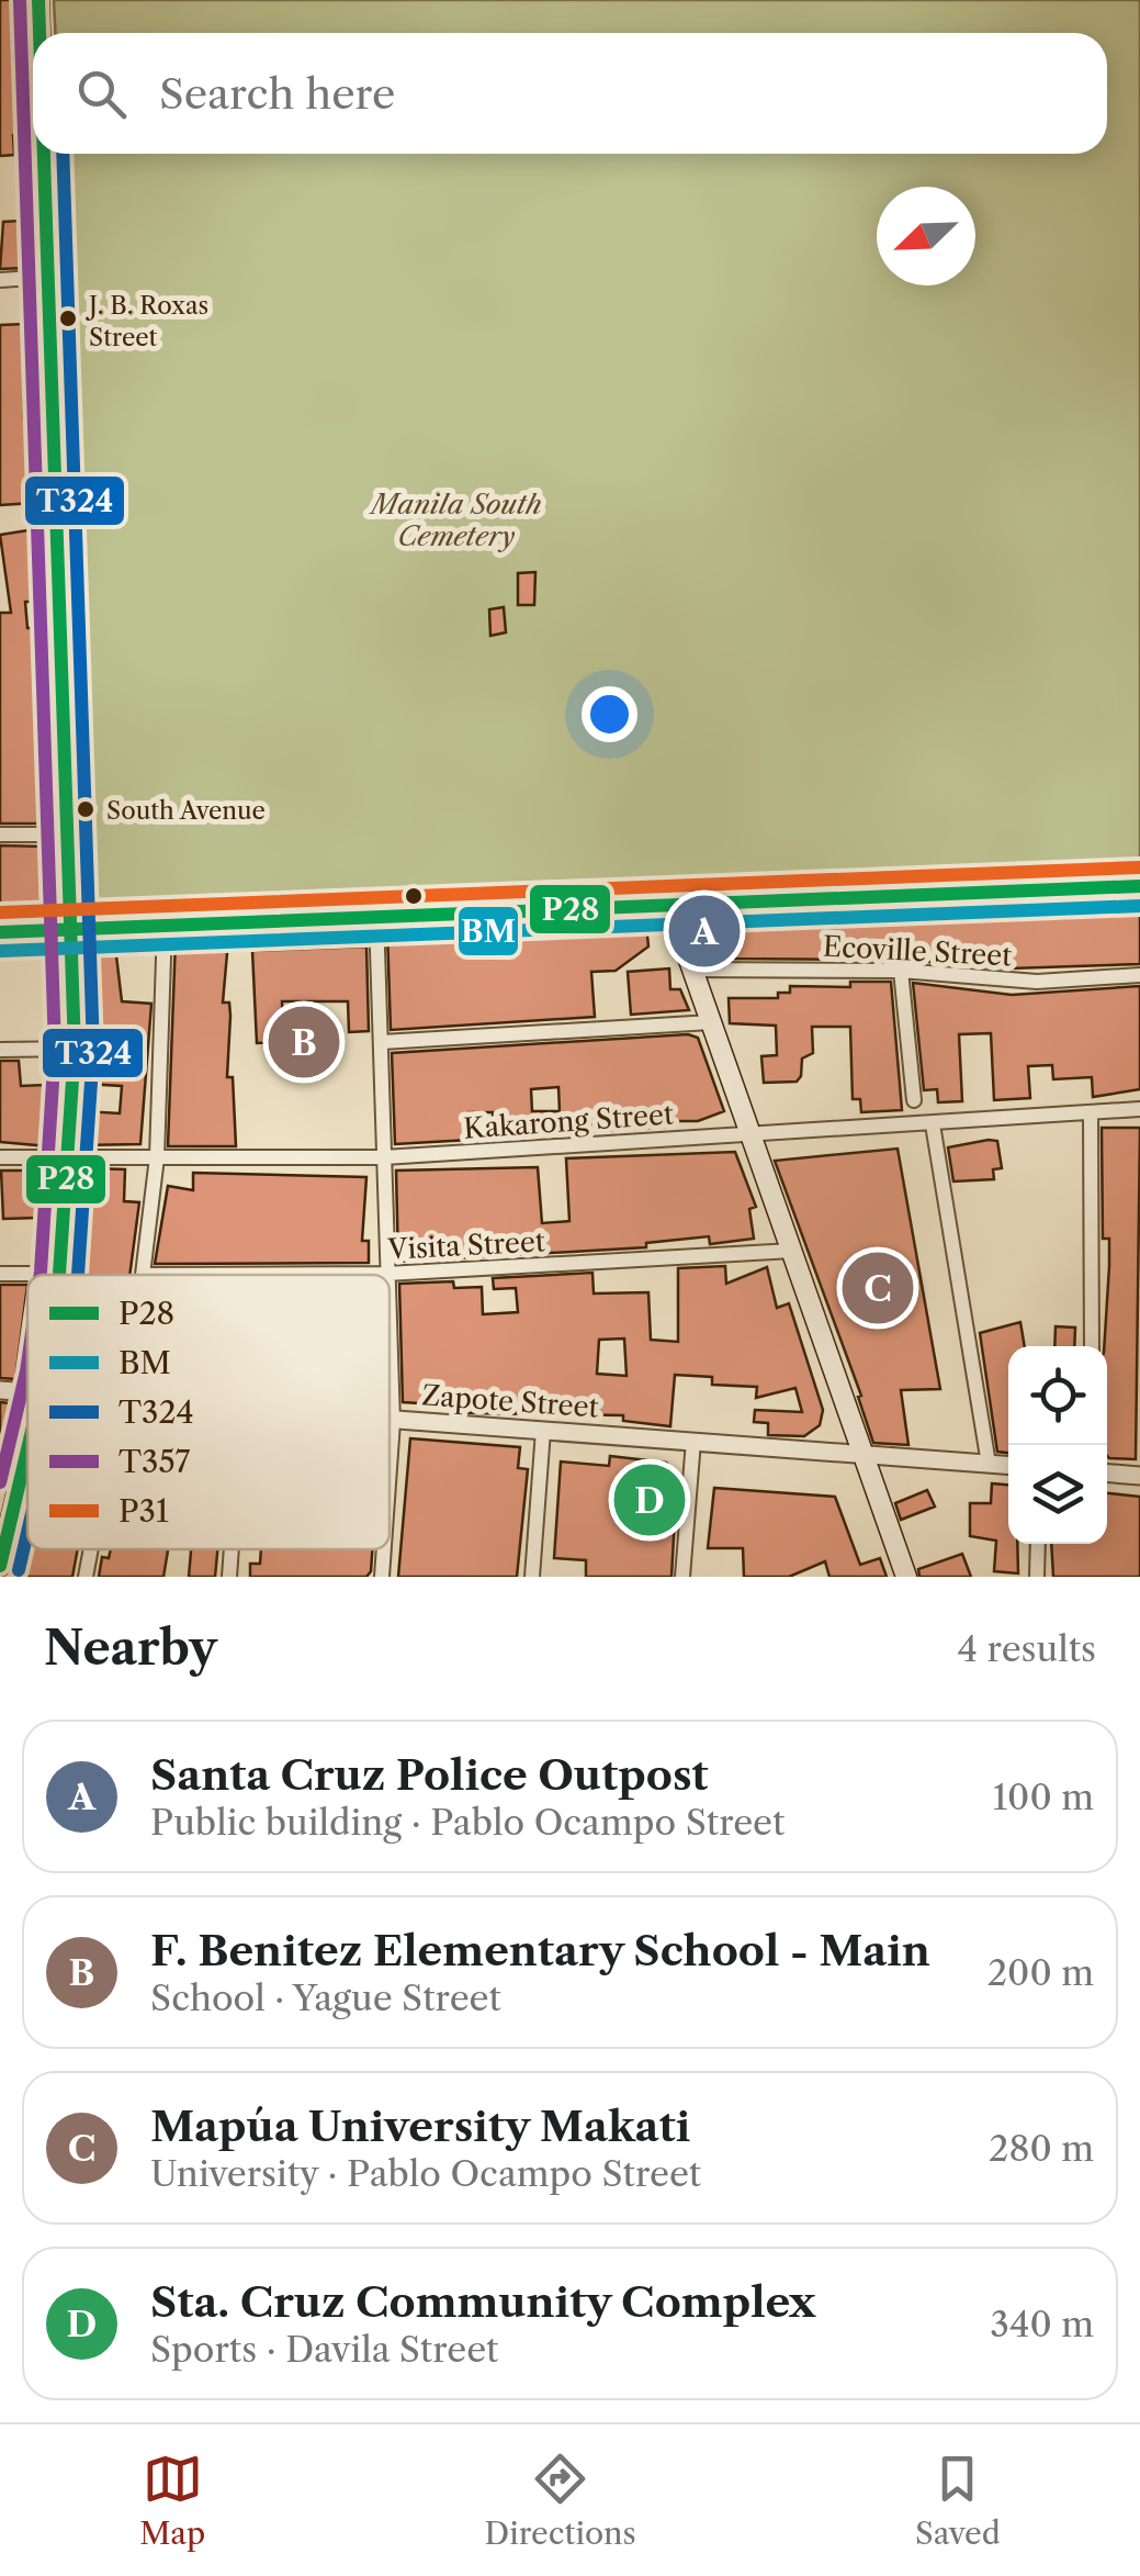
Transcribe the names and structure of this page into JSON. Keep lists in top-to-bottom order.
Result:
{
  "streets": {
    "street": [
      "Ecoville Street",
      "Kakarong Street",
      "Visita Street",
      "Zapote Street"
    ]
  },
  "parks": ["Manila South Cemetery"],
  "places": ["J. B. Roxas Street", "South Avenue"],
  "lines": [
    "transit line P28",
    "transit line T357",
    "transit line T324",
    "transit line P31",
    "transit line BM"
  ],
  "legend": [
    "P28",
    "BM",
    "T324",
    "T357",
    "P31"
  ],
  "north": "bottom left",
  "page": {
    "search": "Search here",
    "pins": [
      "A",
      "B",
      "C",
      "D"
    ],
    "heading": ["Nearby", "4 results"],
    "list": [
      {
        "mark": "A",
        "name": "Santa Cruz Police Outpost",
        "note": "Public building · Pablo Ocampo Street",
        "value": "100 m"
      },
      {
        "mark": "B",
        "name": "F. Benitez Elementary School - Main",
        "note": "School · Yague Street",
        "value": "200 m"
      },
      {
        "mark": "C",
        "name": "Mapúa University Makati",
        "note": "University · Pablo Ocampo Street",
        "value": "280 m"
      },
      {
        "mark": "D",
        "name": "Sta. Cruz Community Complex",
        "note": "Sports · Davila Street",
        "value": "340 m"
      }
    ],
    "nav": ["Map", "Directions", "Saved"]
  }
}
